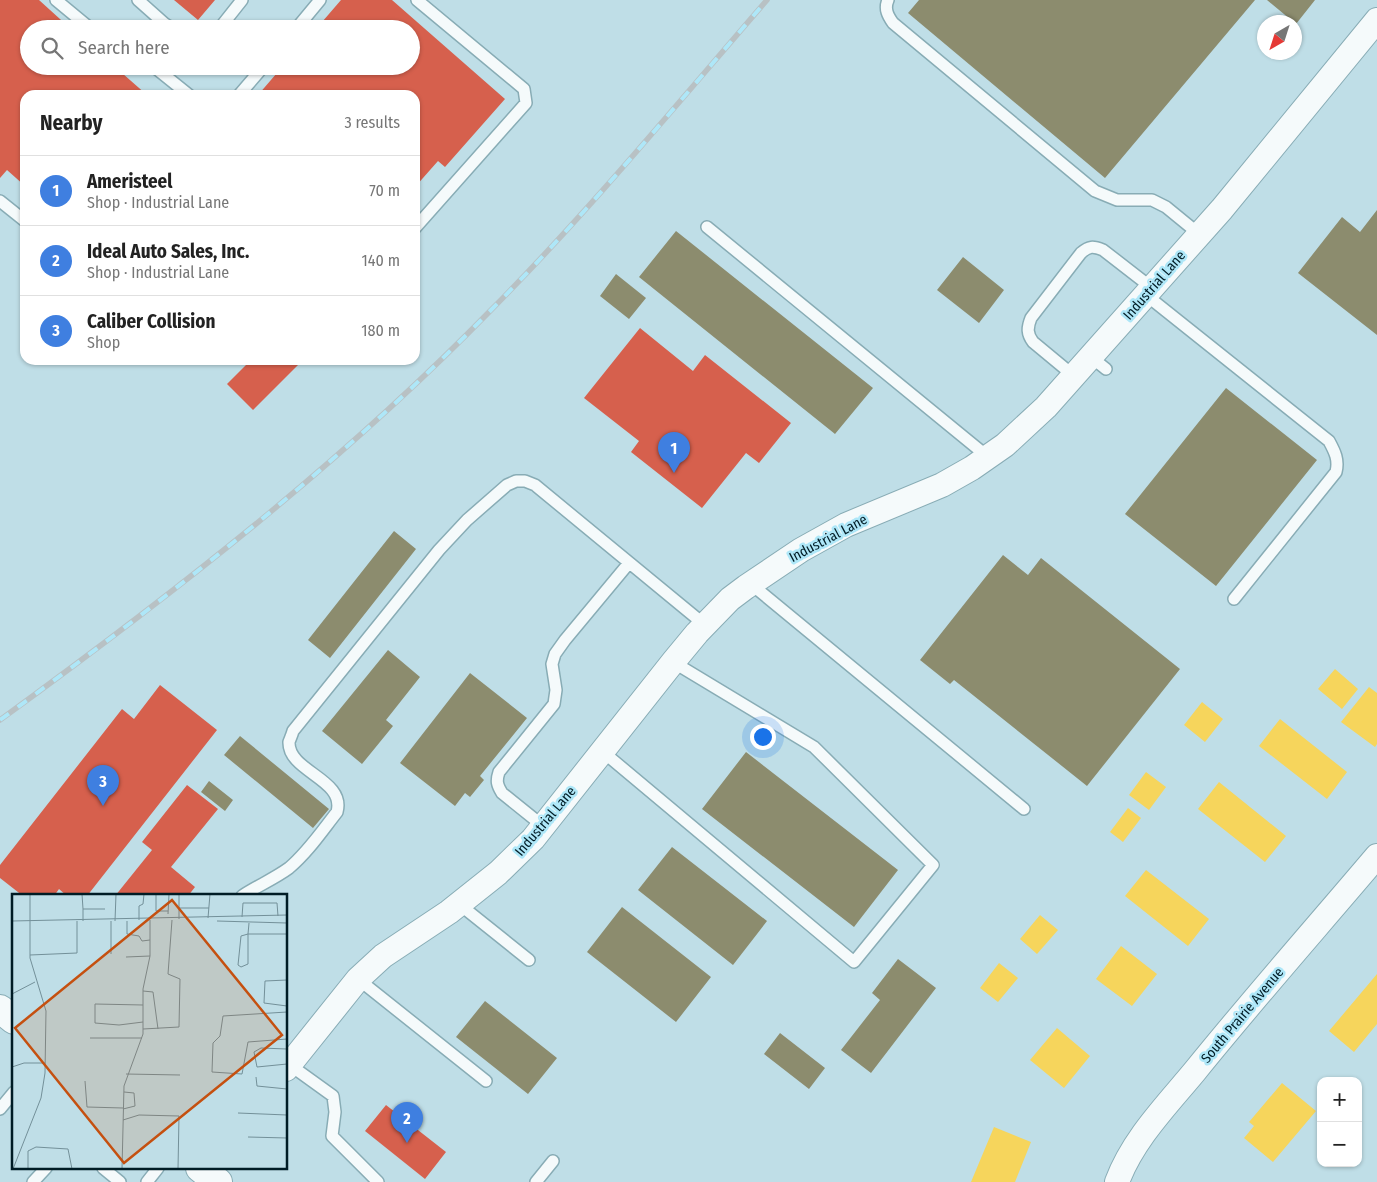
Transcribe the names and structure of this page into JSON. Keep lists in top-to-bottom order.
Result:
{
  "streets": {
    "street": ["Industrial Lane", "South Prairie Avenue"]
  },
  "north": "bottom left",
  "page": {
    "search": "Search here",
    "heading": ["Nearby", "3 results"],
    "list": [
      {
        "mark": "1",
        "name": "Ameristeel",
        "note": "Shop · Industrial Lane",
        "value": "70 m"
      },
      {
        "mark": "2",
        "name": "Ideal Auto Sales, Inc.",
        "note": "Shop · Industrial Lane",
        "value": "140 m"
      },
      {
        "mark": "3",
        "name": "Caliber Collision",
        "note": "Shop",
        "value": "180 m"
      }
    ],
    "pins": ["1", "3", "2"],
    "map_buttons": ["+", "−"]
  }
}
